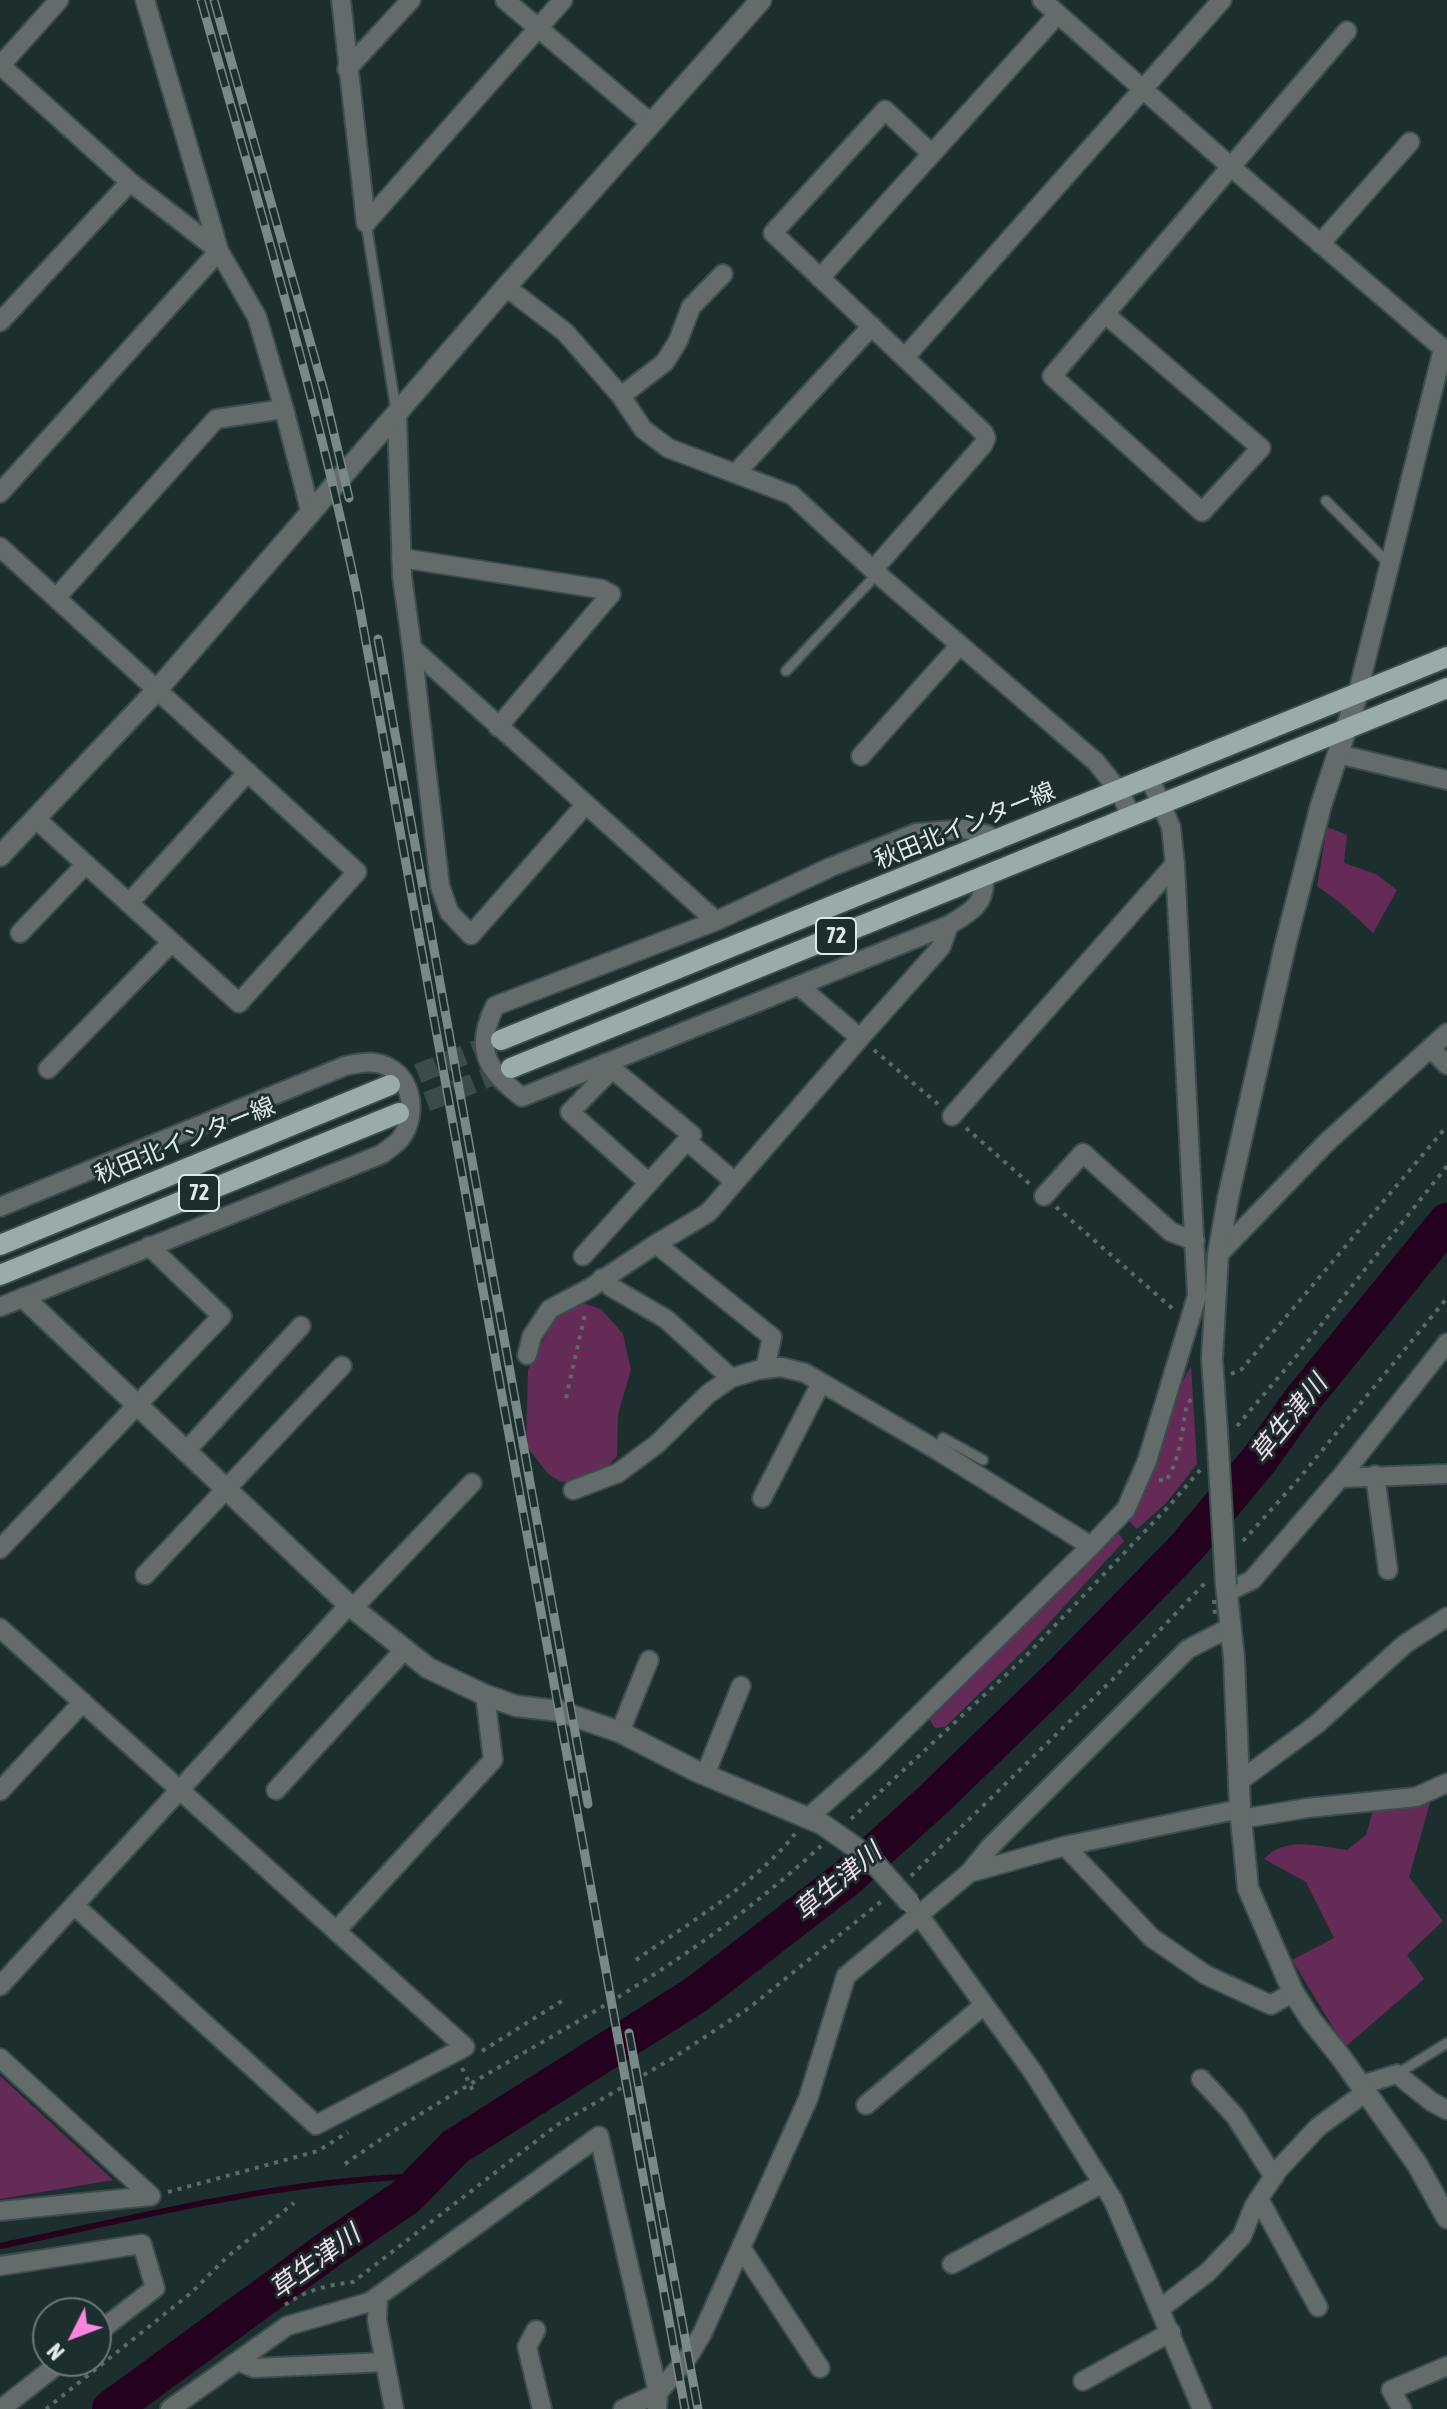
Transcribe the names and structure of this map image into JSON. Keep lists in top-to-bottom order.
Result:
{
  "streets": {
    "main road": ["秋田北インター線", "72"]
  },
  "water": ["草生津川"],
  "north": "bottom left"
}
